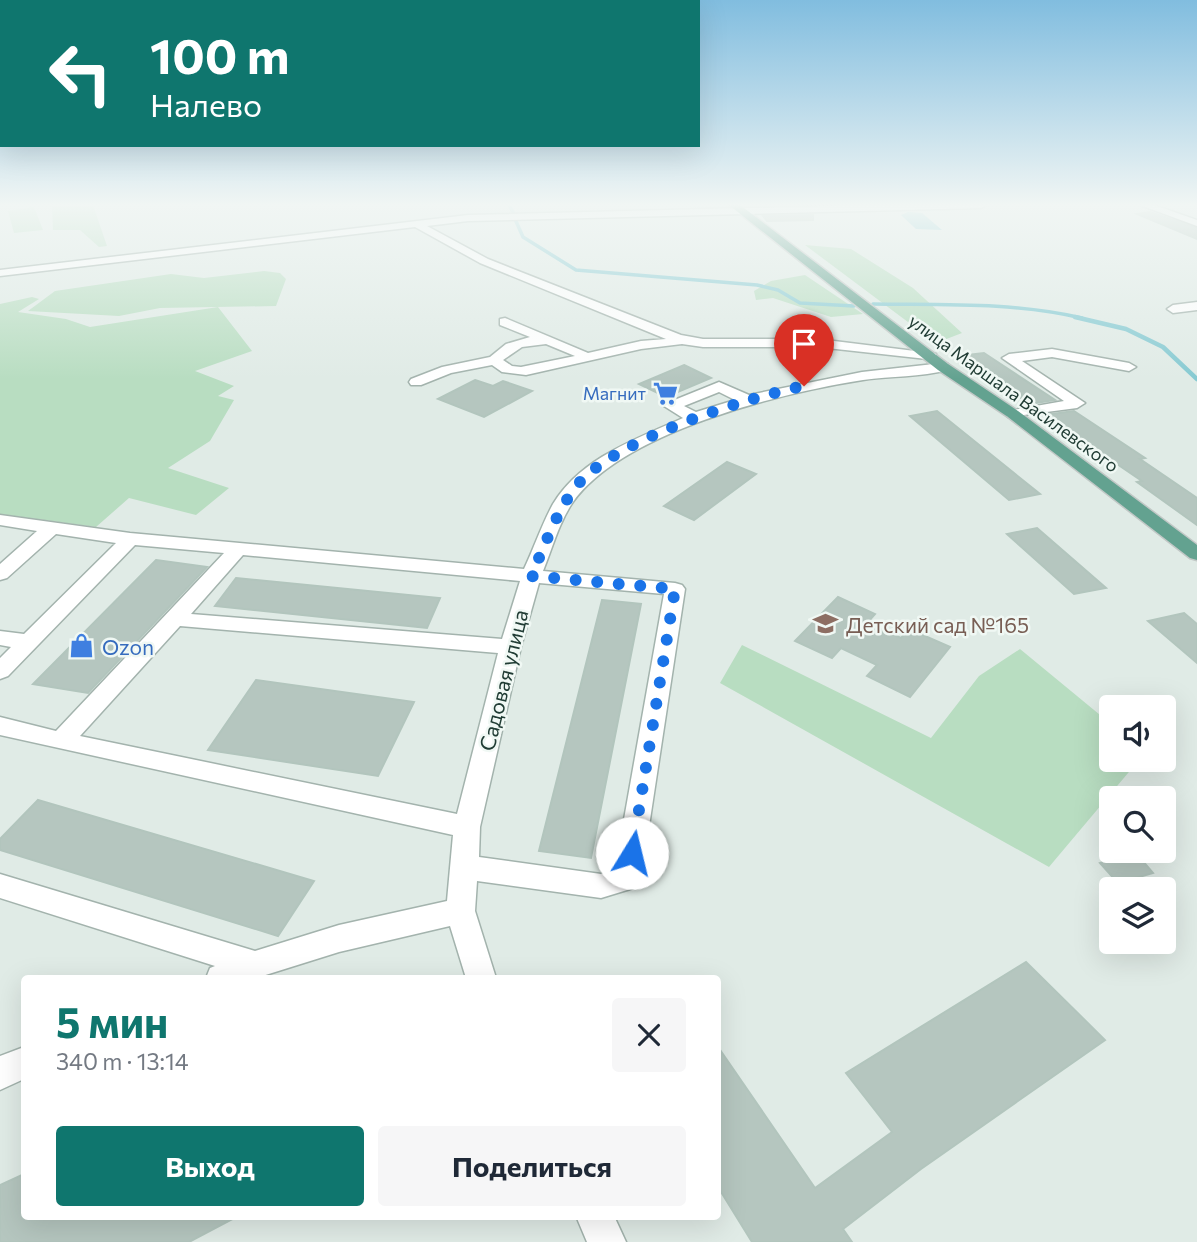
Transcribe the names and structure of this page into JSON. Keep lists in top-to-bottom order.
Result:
{
  "streets": {
    "main road": ["улица Маршала Василевского"],
    "street": ["Садовая улица"]
  },
  "crossings": [
    ["улица Маршала Василевского", "Садовая улица"]
  ],
  "places": {
    "supermarket": ["Магнит"],
    "school or university": ["Детский сад №165"],
    "shop": ["Ozon"]
  },
  "page": {
    "turn": ["100 m", "Налево"],
    "heading": ["5 мин", "340 m · 13:14"],
    "buttons": ["Выход", "Поделиться"]
  }
}
